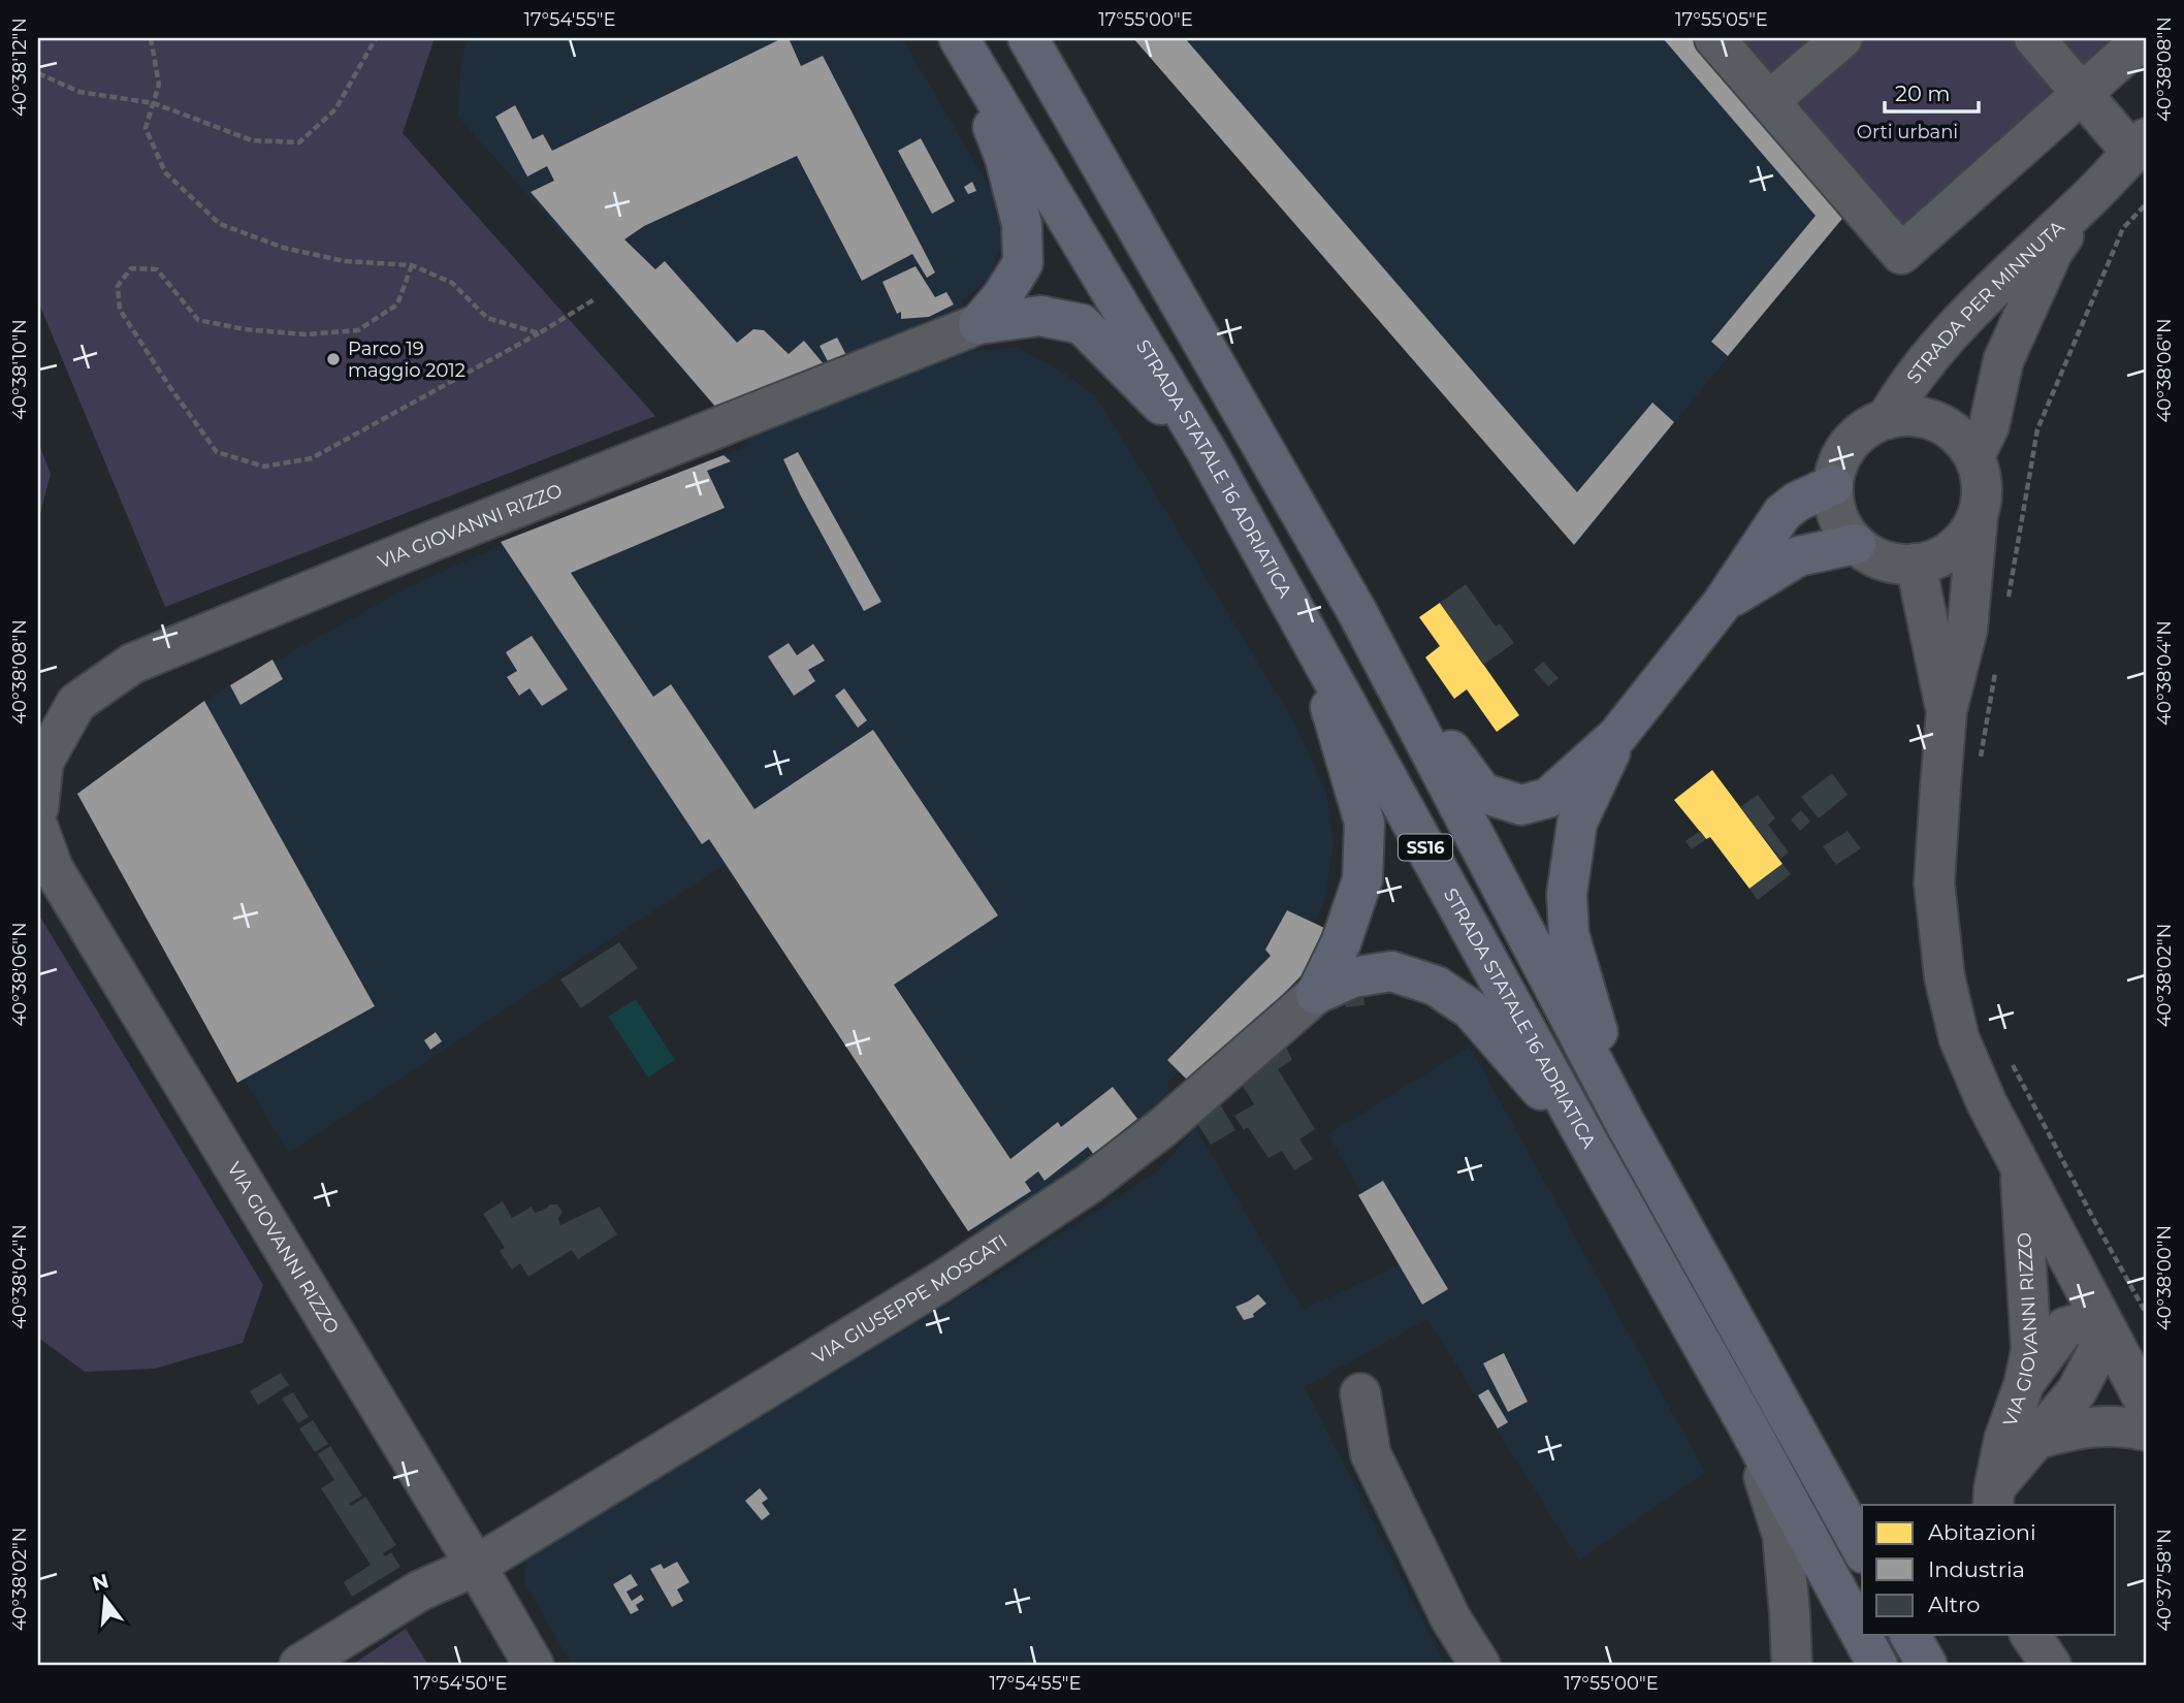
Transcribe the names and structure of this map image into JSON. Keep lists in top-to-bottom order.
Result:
{
  "streets": {
    "highway": ["STRADA STATALE 16 ADRIATICA", "SS16"],
    "street": ["STRADA PER MINNUTA", "VIA GIOVANNI RIZZO", "VIA GIUSEPPE MOSCATI"]
  },
  "crossings": [
    ["VIA GIOVANNI RIZZO", "VIA GIUSEPPE MOSCATI"]
  ],
  "parks": ["Orti urbani"],
  "places": ["Parco 19 maggio 2012"],
  "legend": ["Abitazioni", "Industria", "Altro"],
  "scale_bar": "20 m",
  "north": "top",
  "coordinates": [
    "17°54'55\"E",
    "17°55'00\"E",
    "17°55'05\"E",
    "40°38'12\"N",
    "40°38'08\"N",
    "40°38'10\"N",
    "40°38'06\"N",
    "40°38'04\"N",
    "40°38'02\"N",
    "40°38'00\"N",
    "40°37'58\"N",
    "17°54'50\"E"
  ]
}
